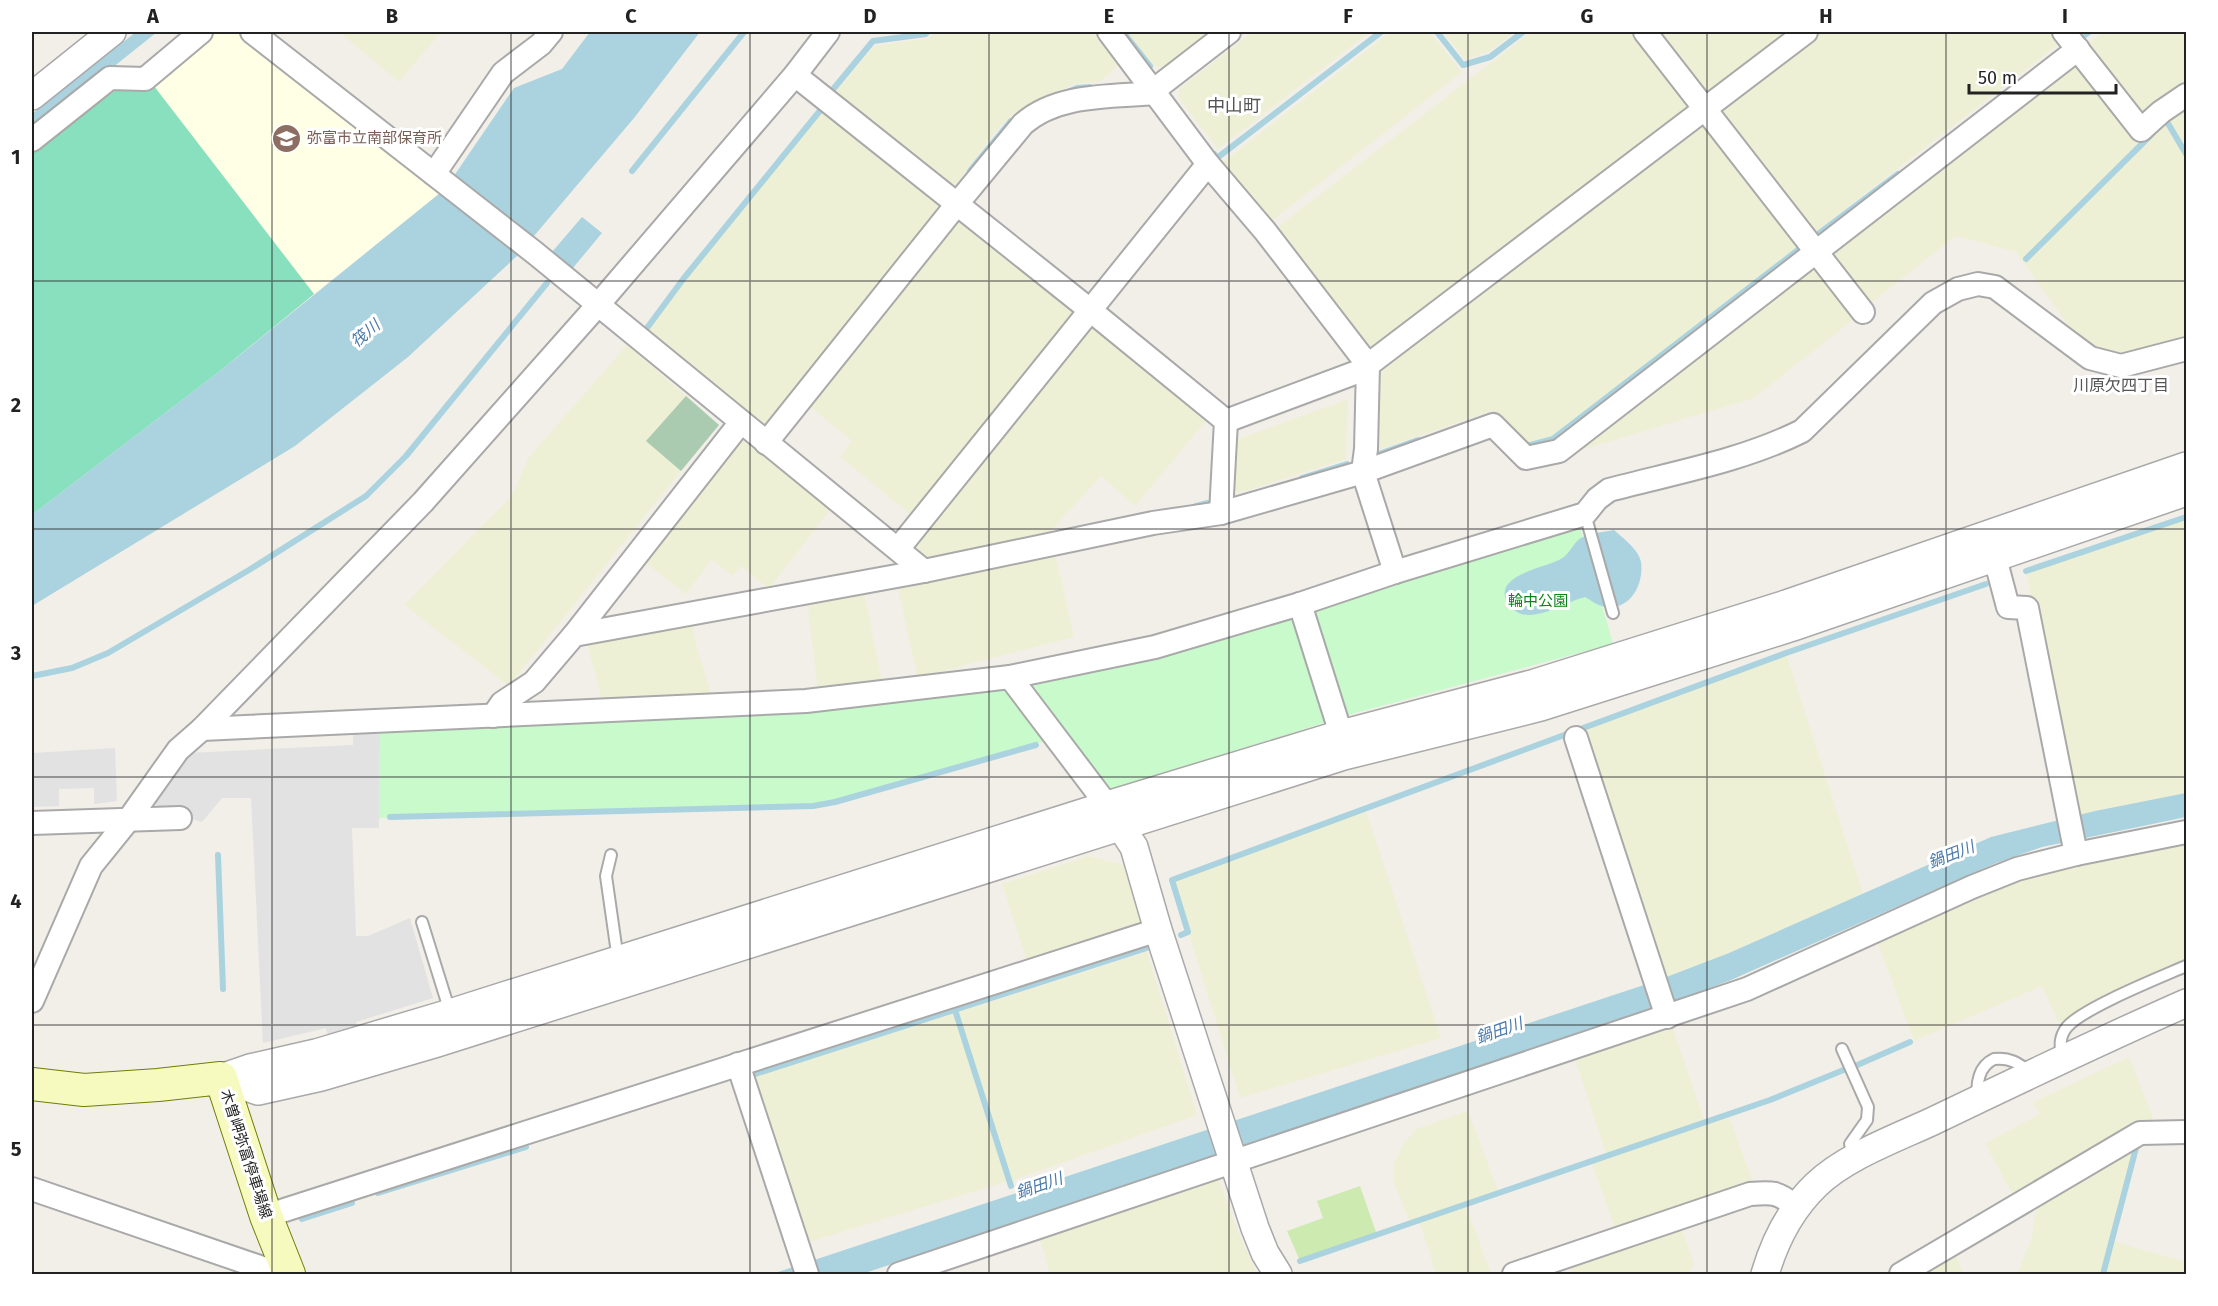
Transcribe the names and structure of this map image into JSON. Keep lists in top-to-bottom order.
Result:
{
  "streets": {
    "main road": ["木曽岬弥富停車場線"]
  },
  "districts": ["中山町", "川原欠四丁目"],
  "water": ["筏川", "鍋田川"],
  "parks": ["輪中公園"],
  "places": {
    "school or university": ["弥富市立南部保育所"]
  },
  "scale_bar": "50 m",
  "grid": {
    "columns": [
      "A",
      "B",
      "C",
      "D",
      "E",
      "F",
      "G",
      "H",
      "I"
    ],
    "rows": [
      "1",
      "2",
      "3",
      "4",
      "5"
    ]
  }
}
